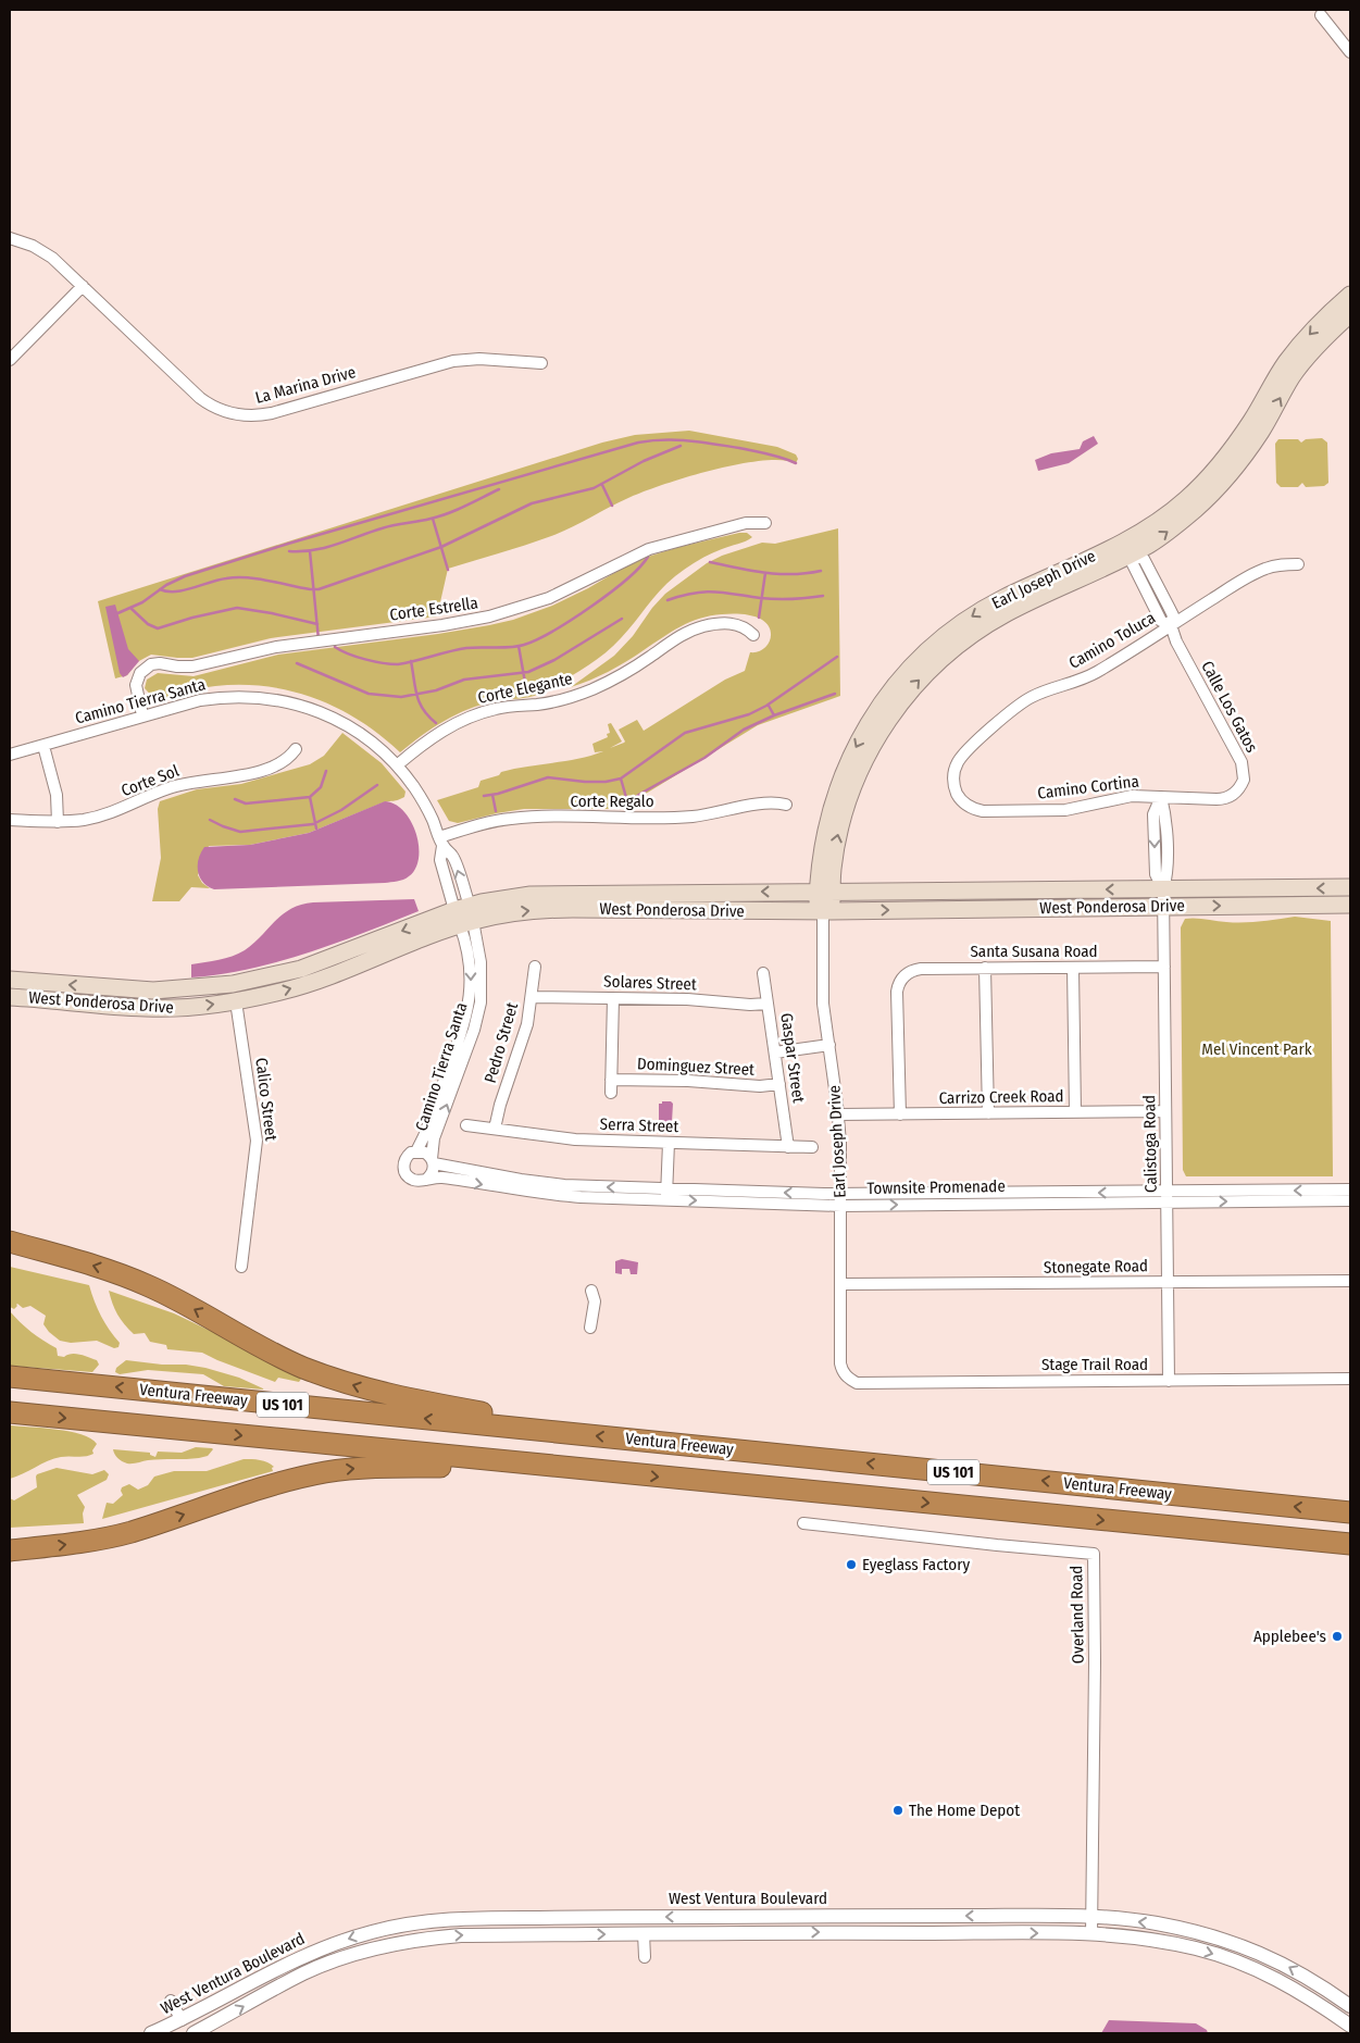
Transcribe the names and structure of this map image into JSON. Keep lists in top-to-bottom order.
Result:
{
  "streets": {
    "highway": ["Ventura Freeway", "US 101"],
    "main road": ["Earl Joseph Drive", "West Ponderosa Drive"],
    "street": [
      "La Marina Drive",
      "Corte Estrella",
      "Camino Toluca",
      "Corte Elegante",
      "Camino Tierra Santa",
      "Calle Los Gatos",
      "Corte Sol",
      "Camino Cortina",
      "Corte Regalo",
      "Santa Susana Road",
      "Solares Street",
      "Pedro Street",
      "Gaspar Street",
      "Dominguez Street",
      "Carrizo Creek Road",
      "Calico Street",
      "Serra Street",
      "Calistoga Road",
      "Townsite Promenade",
      "Stonegate Road",
      "Stage Trail Road",
      "Overland Road",
      "West Ventura Boulevard"
    ]
  },
  "crossings": [
    ["Earl Joseph Drive", "Calle Los Gatos"],
    ["Earl Joseph Drive", "West Ponderosa Drive"],
    ["Earl Joseph Drive", "Carrizo Creek Road"],
    ["Earl Joseph Drive", "Townsite Promenade"],
    ["Earl Joseph Drive", "Stonegate Road"],
    ["Earl Joseph Drive", "Stage Trail Road"],
    ["Corte Estrella", "Camino Tierra Santa"],
    ["Camino Toluca", "Calle Los Gatos"],
    ["Camino Toluca", "Camino Cortina"],
    ["Corte Elegante", "Camino Tierra Santa"],
    ["Camino Tierra Santa", "Corte Regalo"],
    ["Camino Tierra Santa", "West Ponderosa Drive"],
    ["Camino Tierra Santa", "Townsite Promenade"],
    ["Calle Los Gatos", "Camino Cortina"],
    ["West Ponderosa Drive", "Calico Street"],
    ["West Ponderosa Drive", "Calistoga Road"],
    ["Santa Susana Road", "Carrizo Creek Road"],
    ["Santa Susana Road", "Calistoga Road"],
    ["Solares Street", "Pedro Street"],
    ["Solares Street", "Gaspar Street"],
    ["Pedro Street", "Serra Street"],
    ["Gaspar Street", "Dominguez Street"],
    ["Gaspar Street", "Serra Street"],
    ["Carrizo Creek Road", "Calistoga Road"],
    ["Calistoga Road", "Townsite Promenade"],
    ["Calistoga Road", "Stonegate Road"],
    ["Calistoga Road", "Stage Trail Road"],
    ["Overland Road", "West Ventura Boulevard"]
  ],
  "parks": ["Mel Vincent Park"],
  "places": ["Eyeglass Factory", "Applebee's", "The Home Depot"]
}
